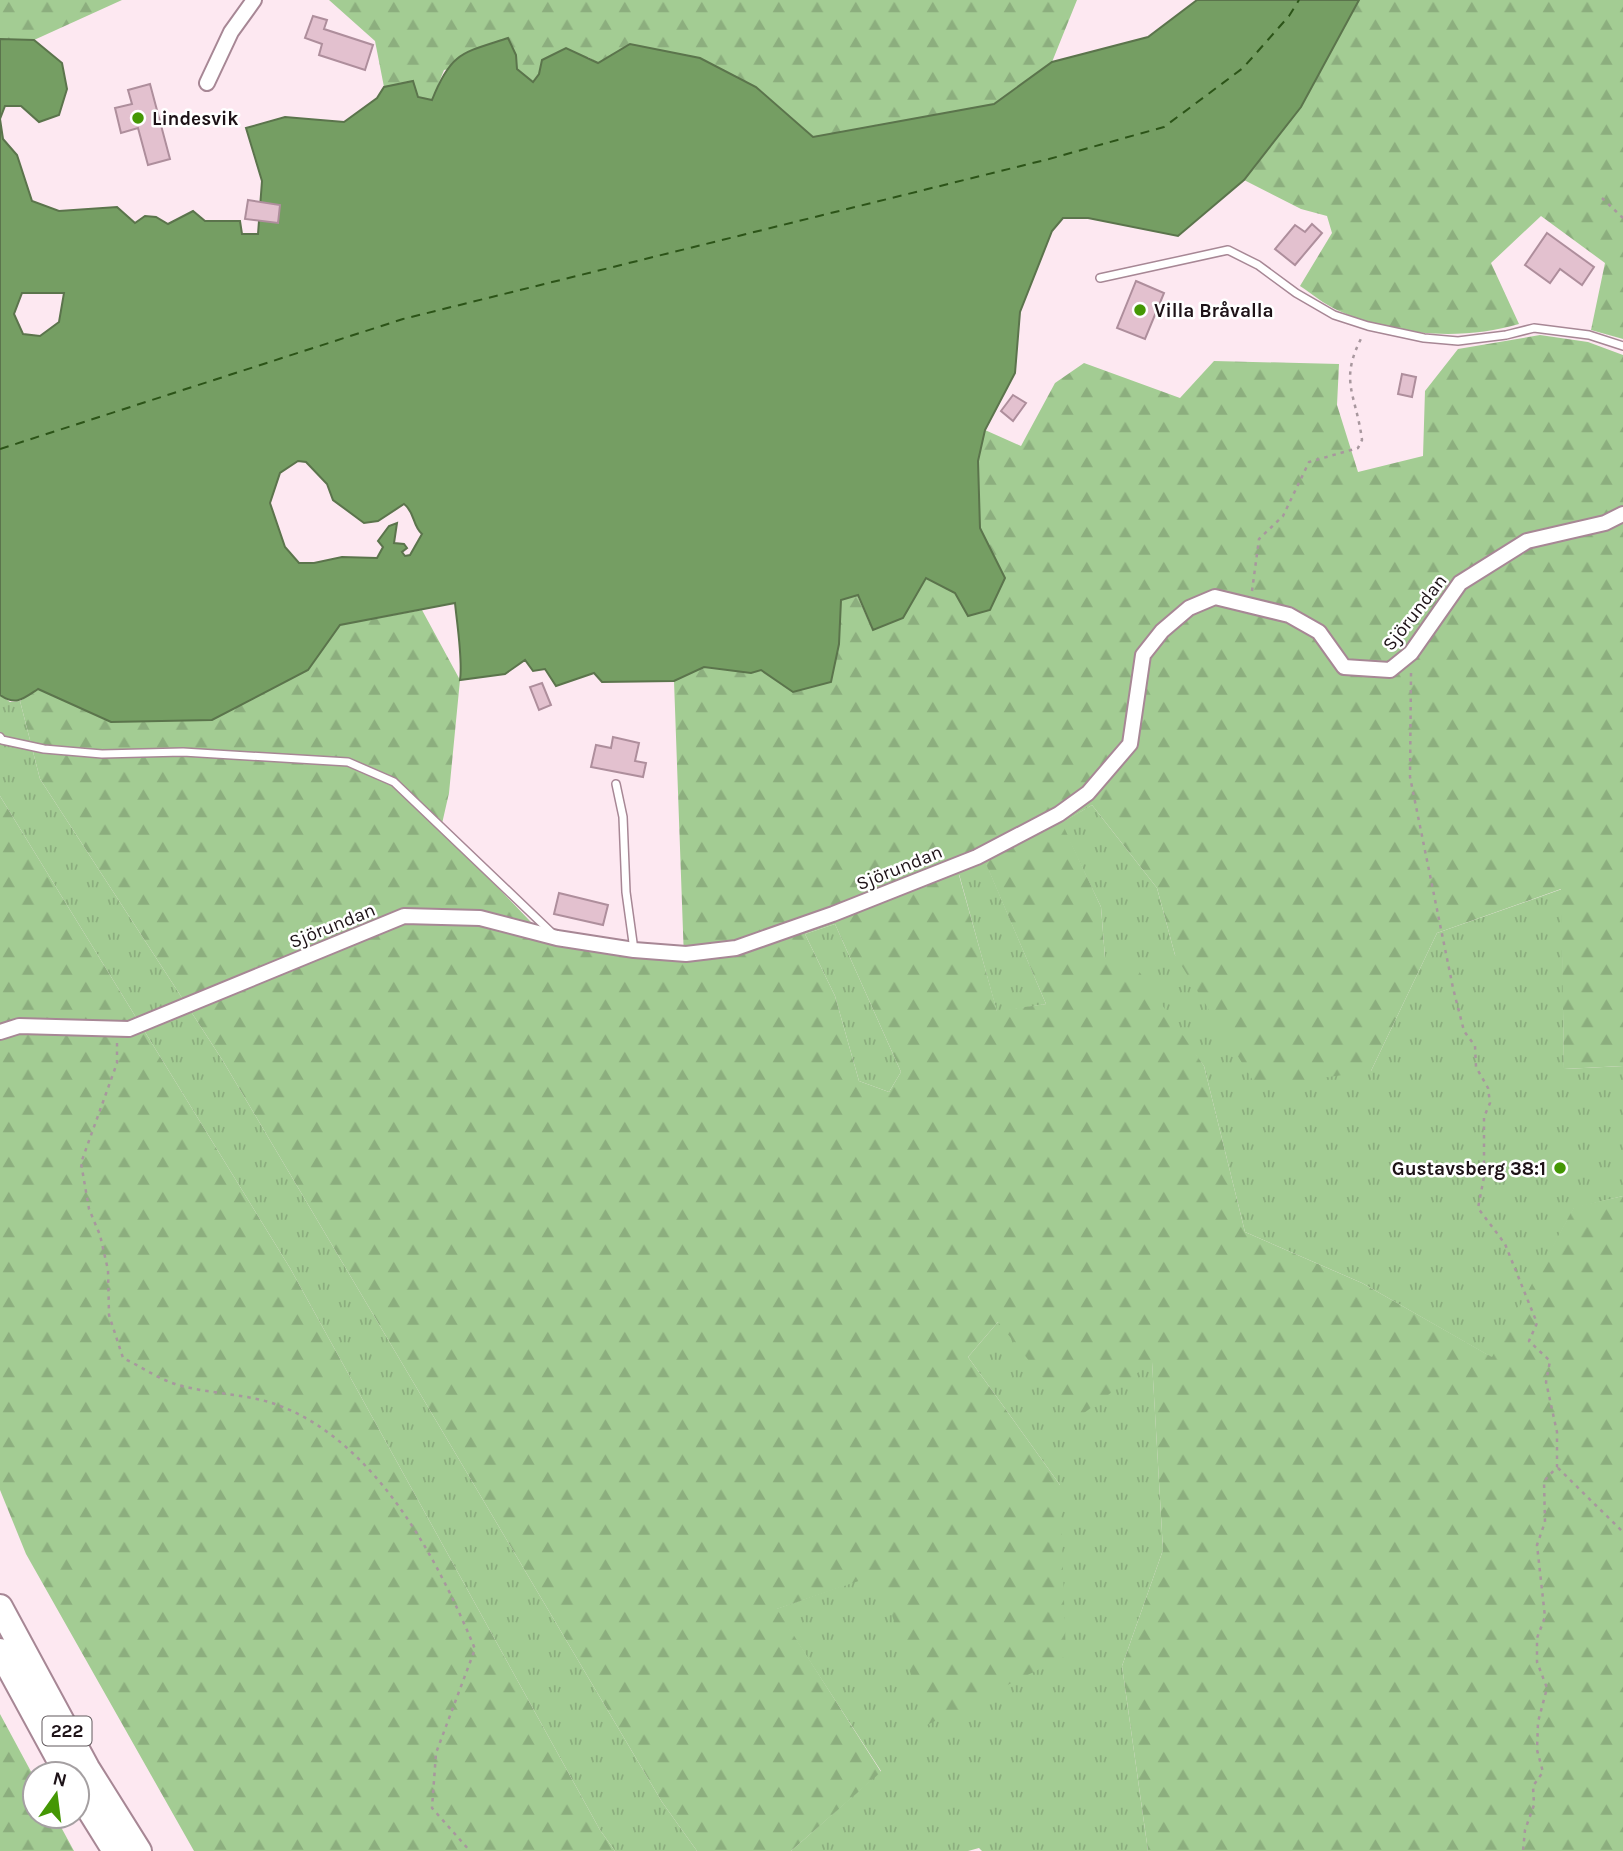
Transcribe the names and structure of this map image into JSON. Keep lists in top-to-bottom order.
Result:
{
  "streets": {
    "highway": ["222"],
    "street": ["Sjörundan"]
  },
  "places": ["Lindesvik", "Villa Bråvalla", "Gustavsberg 38:1"],
  "north": "top"
}
